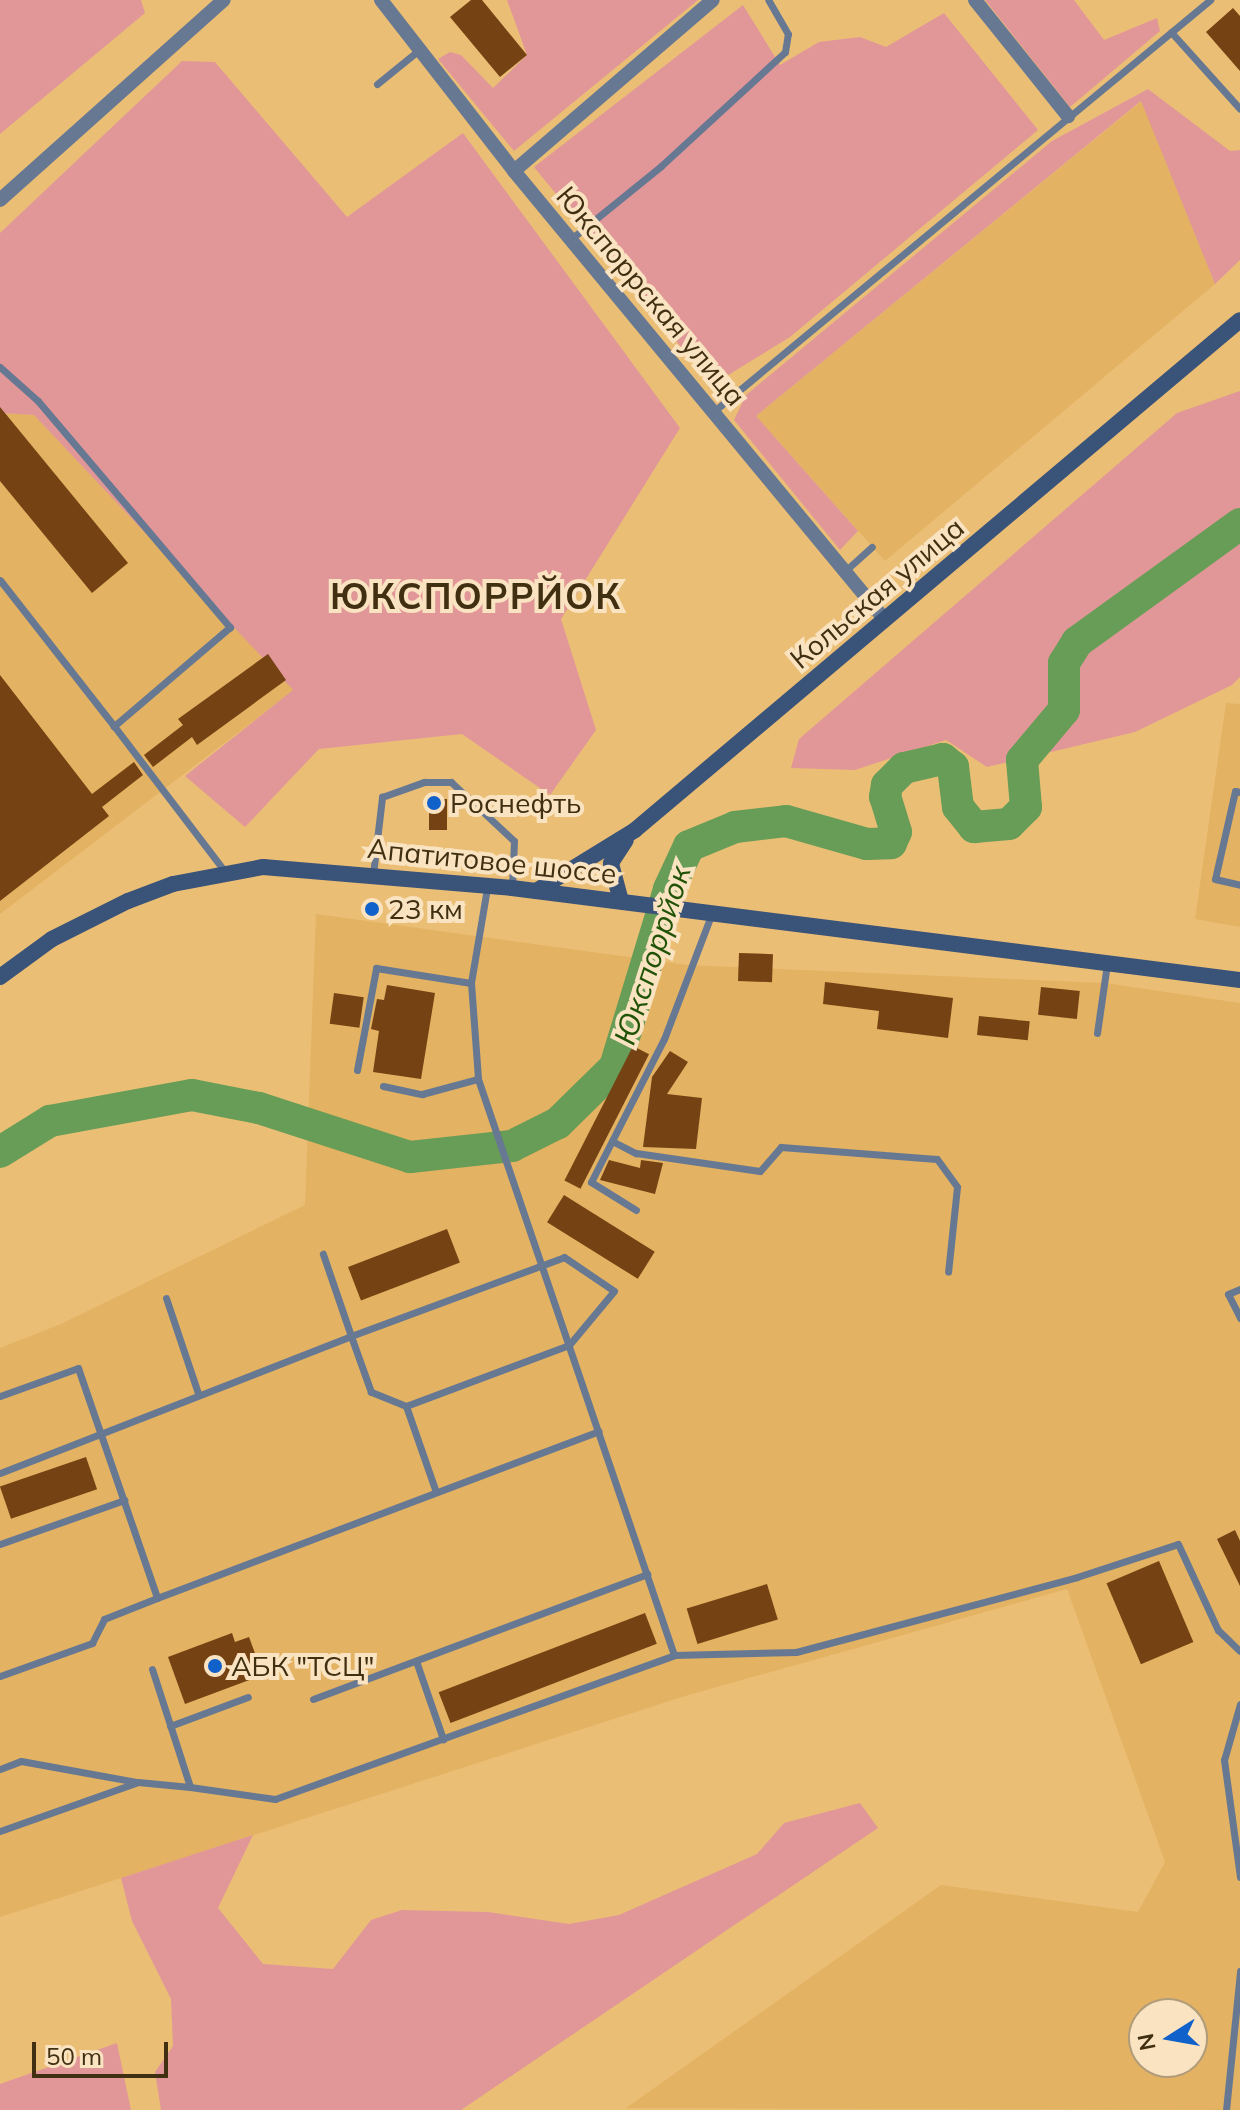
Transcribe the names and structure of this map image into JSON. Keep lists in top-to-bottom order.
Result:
{
  "streets": {
    "street": ["Юкспоррская улица", "Кольская улица", "Апатитовое шоссе"]
  },
  "crossings": [
    ["Юкспоррская улица", "Кольская улица"],
    ["Кольская улица", "Апатитовое шоссе"]
  ],
  "districts": ["ЮКСПОРРЙОК"],
  "water": ["Юкспоррйок"],
  "places": ["Роснефть", "23 км", "АБК \"ТСЦ\""],
  "scale_bar": "50 m",
  "north": "left"
}
